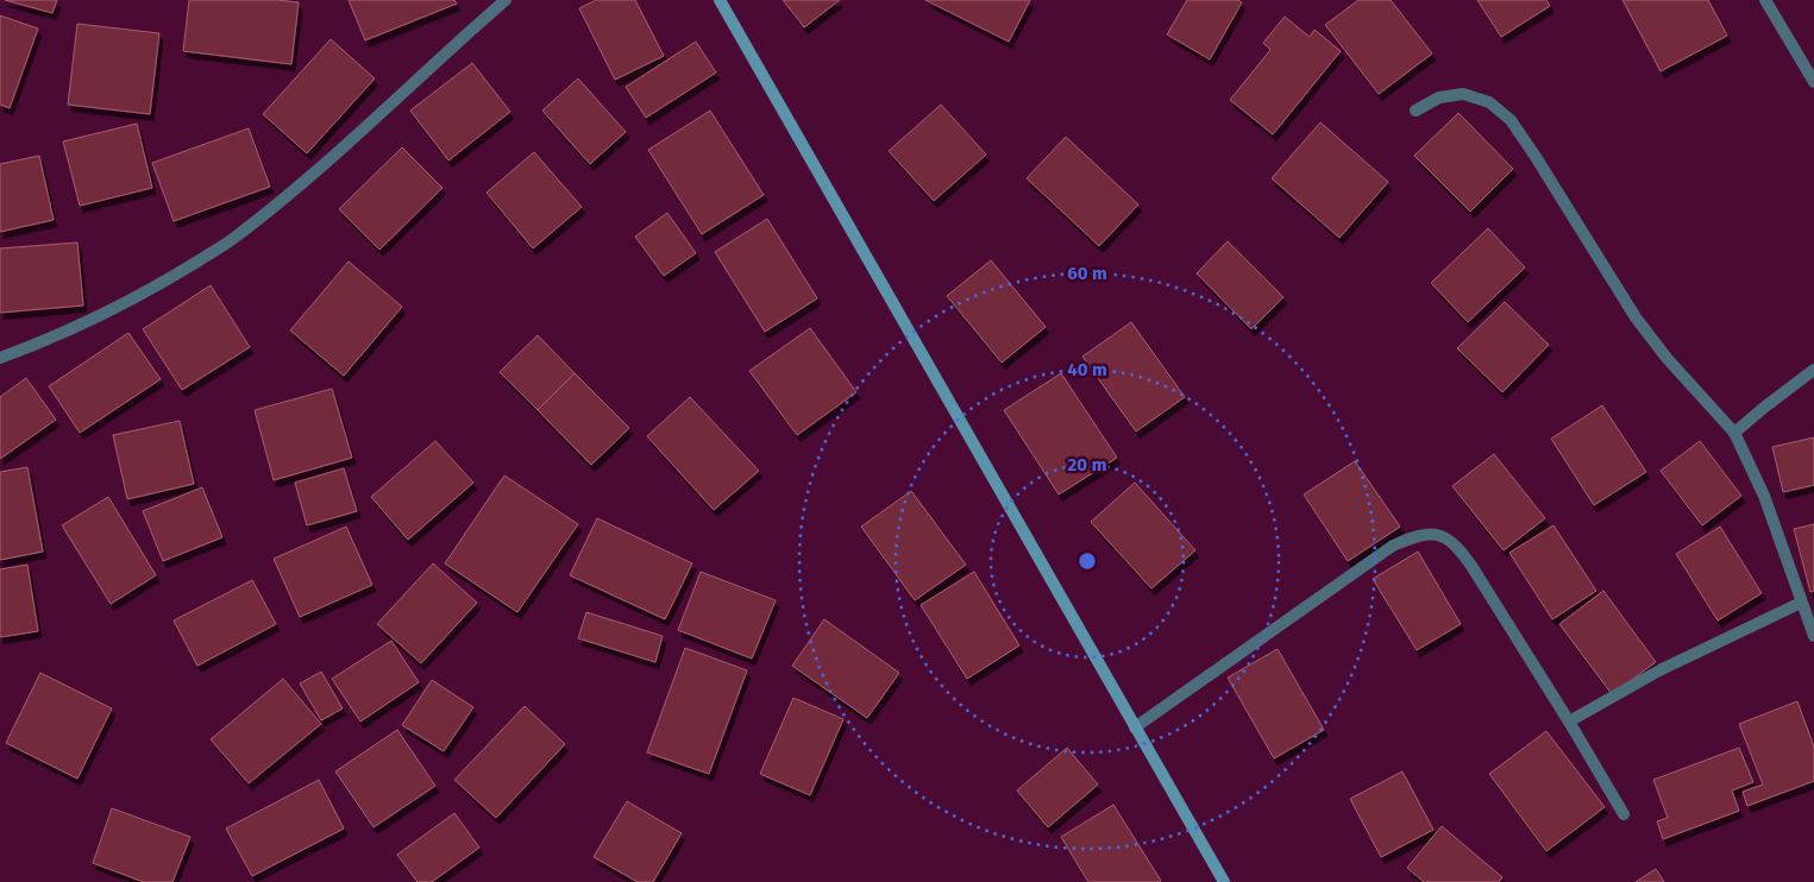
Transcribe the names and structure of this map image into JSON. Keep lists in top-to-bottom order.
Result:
{
  "rings": ["60 m", "40 m", "20 m"]
}
